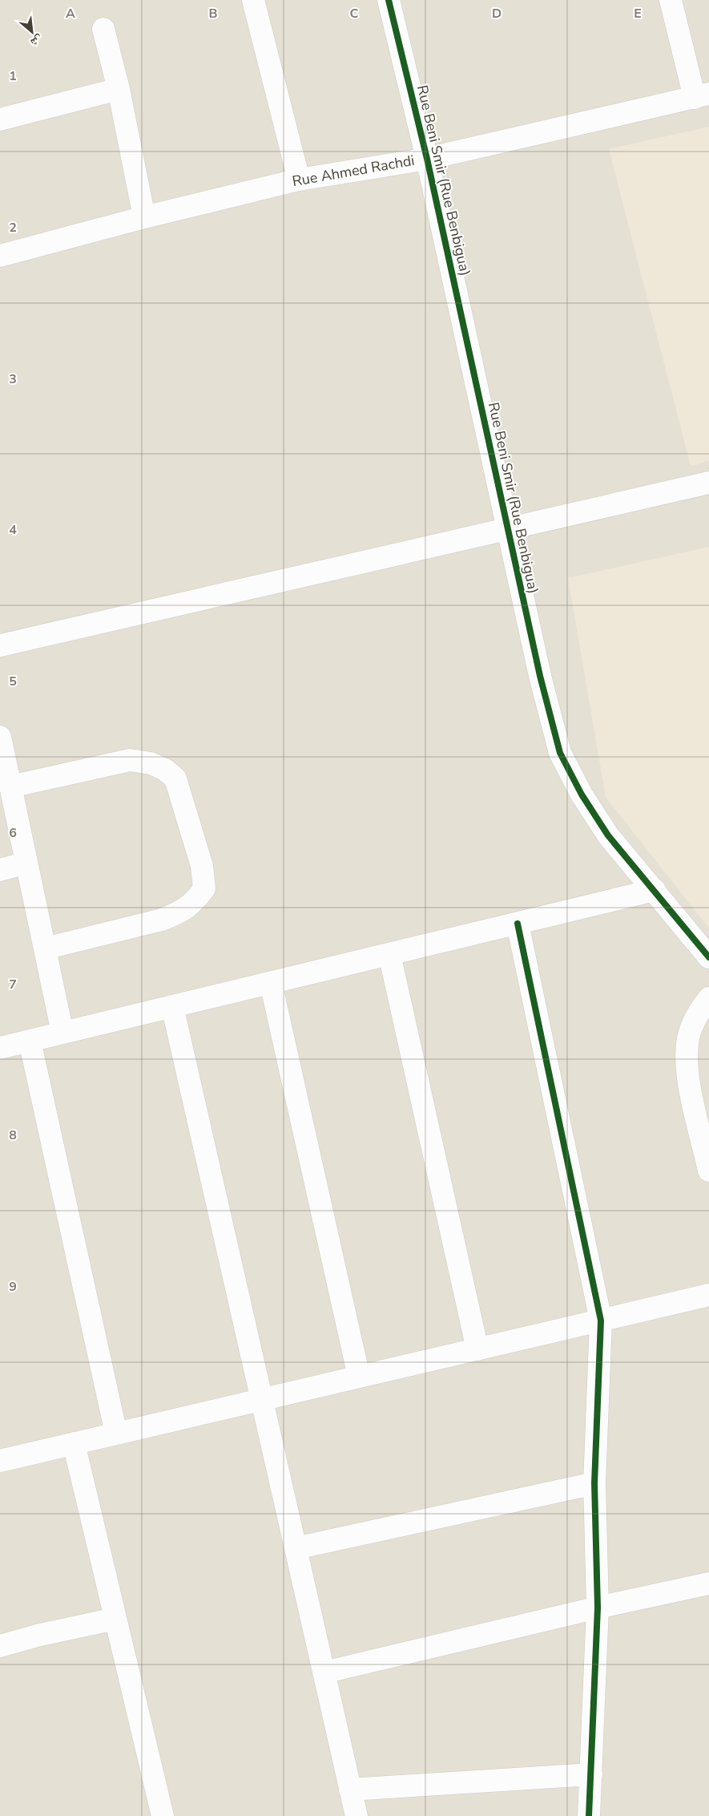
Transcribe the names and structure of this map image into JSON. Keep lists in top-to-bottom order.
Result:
{
  "streets": {
    "street": ["Rue Ahmed Rachdi", "Rue Beni Smir (Rue Benbigua)"]
  },
  "crossings": [
    ["Rue Ahmed Rachdi", "Rue Beni Smir (Rue Benbigua)"]
  ],
  "north": "bottom right",
  "grid": {
    "columns": [
      "A",
      "B",
      "C",
      "D",
      "E"
    ],
    "rows": [
      "1",
      "2",
      "3",
      "4",
      "5",
      "6",
      "7",
      "8",
      "9"
    ]
  }
}
